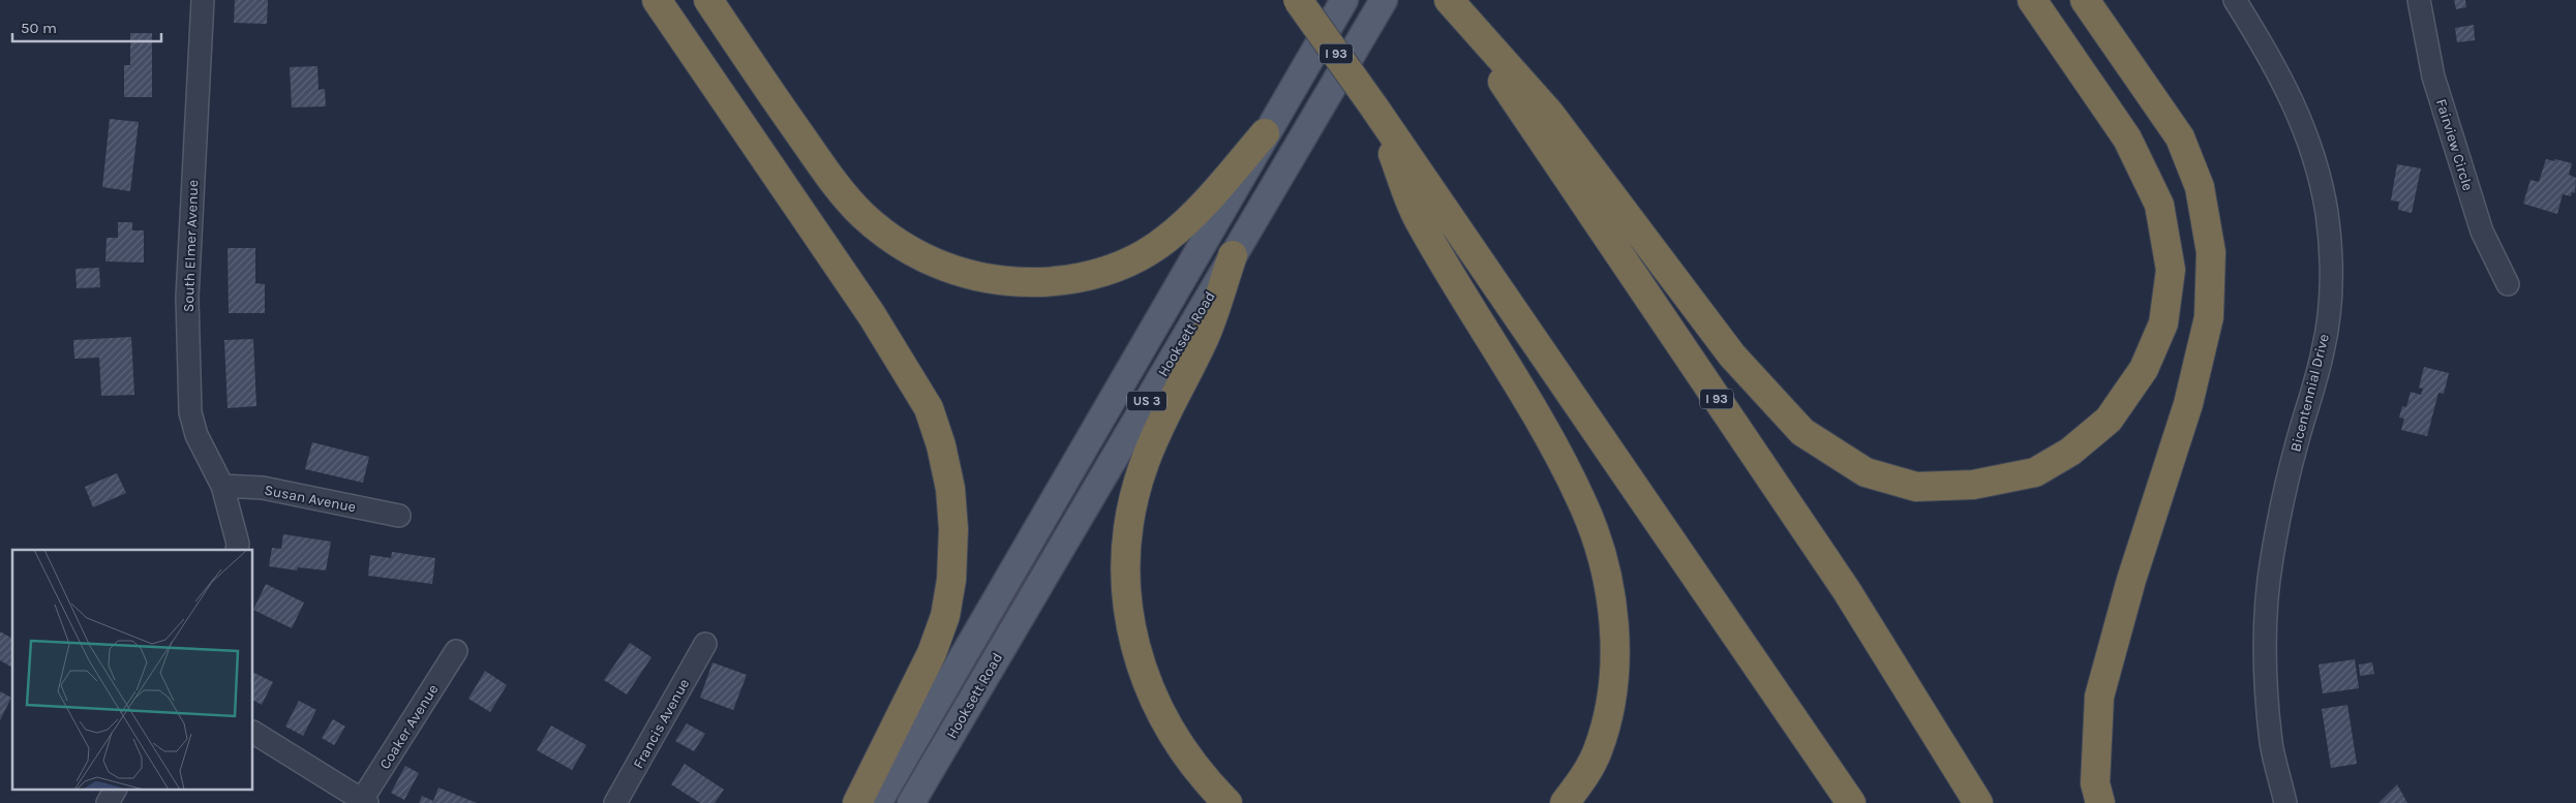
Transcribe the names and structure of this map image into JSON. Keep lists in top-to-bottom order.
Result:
{
  "streets": {
    "highway": ["I 93"],
    "main road": ["Hooksett Road", "US 3"],
    "street": [
      "Fairview Circle",
      "South Elmer Avenue",
      "Bicentennial Drive",
      "Susan Avenue",
      "Francis Avenue",
      "Coaker Avenue"
    ]
  },
  "crossings": [
    ["South Elmer Avenue", "Susan Avenue"]
  ],
  "scale_bar": "50 m"
}
